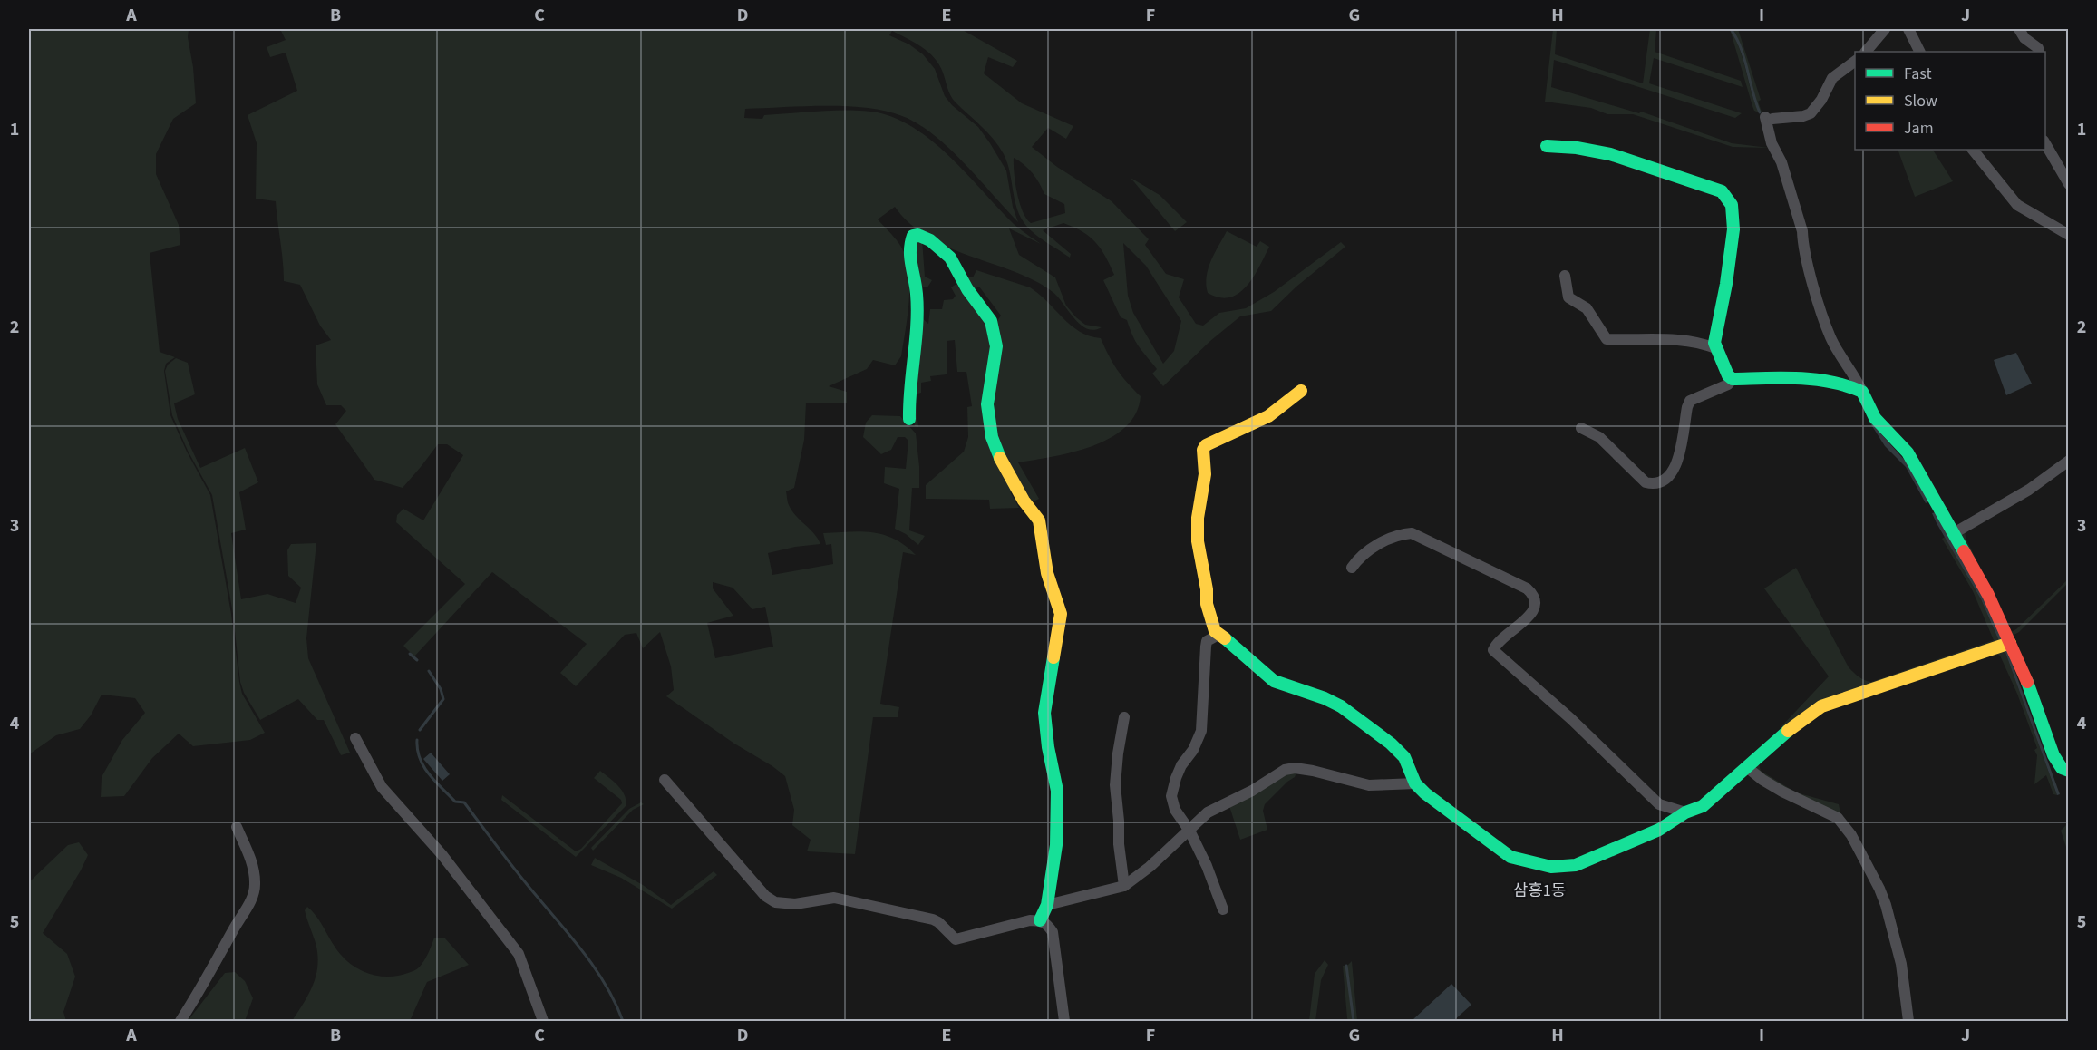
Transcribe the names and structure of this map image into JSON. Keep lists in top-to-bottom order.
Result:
{
  "districts": ["삼흥1동"],
  "legend": ["Fast", "Slow", "Jam"],
  "grid": {
    "columns": [
      "A",
      "B",
      "C",
      "D",
      "E",
      "F",
      "G",
      "H",
      "I",
      "J"
    ],
    "rows": [
      "1",
      "2",
      "3",
      "4",
      "5"
    ]
  }
}
